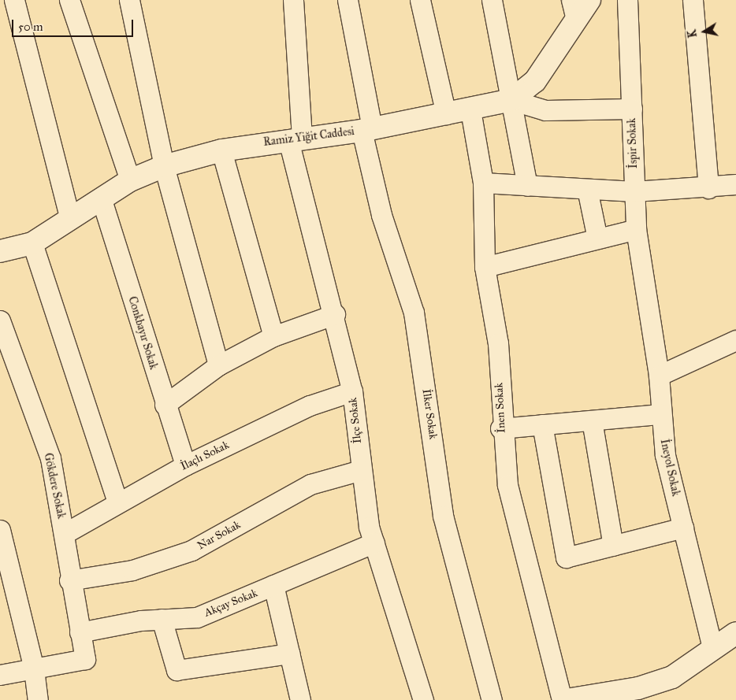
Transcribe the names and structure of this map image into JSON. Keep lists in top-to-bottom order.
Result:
{
  "streets": {
    "main road": ["Ramiz Yiğit Caddesi"],
    "street": [
      "İspir Sokak",
      "Conkbayır Sokak",
      "İnen Sokak",
      "İlker Sokak",
      "İlçe Sokak",
      "İlaçlı Sokak",
      "İneyol Sokak",
      "Gökdere Sokak",
      "Nar Sokak",
      "Akçay Sokak"
    ]
  },
  "crossings": [
    ["Ramiz Yiğit Caddesi", "Conkbayır Sokak"],
    ["Ramiz Yiğit Caddesi", "İnen Sokak"],
    ["Ramiz Yiğit Caddesi", "İlker Sokak"],
    ["Ramiz Yiğit Caddesi", "İlçe Sokak"],
    ["İspir Sokak", "İneyol Sokak"],
    ["Conkbayır Sokak", "İlaçlı Sokak"],
    ["İlçe Sokak", "İlaçlı Sokak"],
    ["İlçe Sokak", "Nar Sokak"],
    ["İlçe Sokak", "Akçay Sokak"],
    ["İlaçlı Sokak", "Gökdere Sokak"],
    ["Gökdere Sokak", "Nar Sokak"],
    ["Gökdere Sokak", "Akçay Sokak"]
  ],
  "scale_bar": "50 m",
  "north": "left"
}
